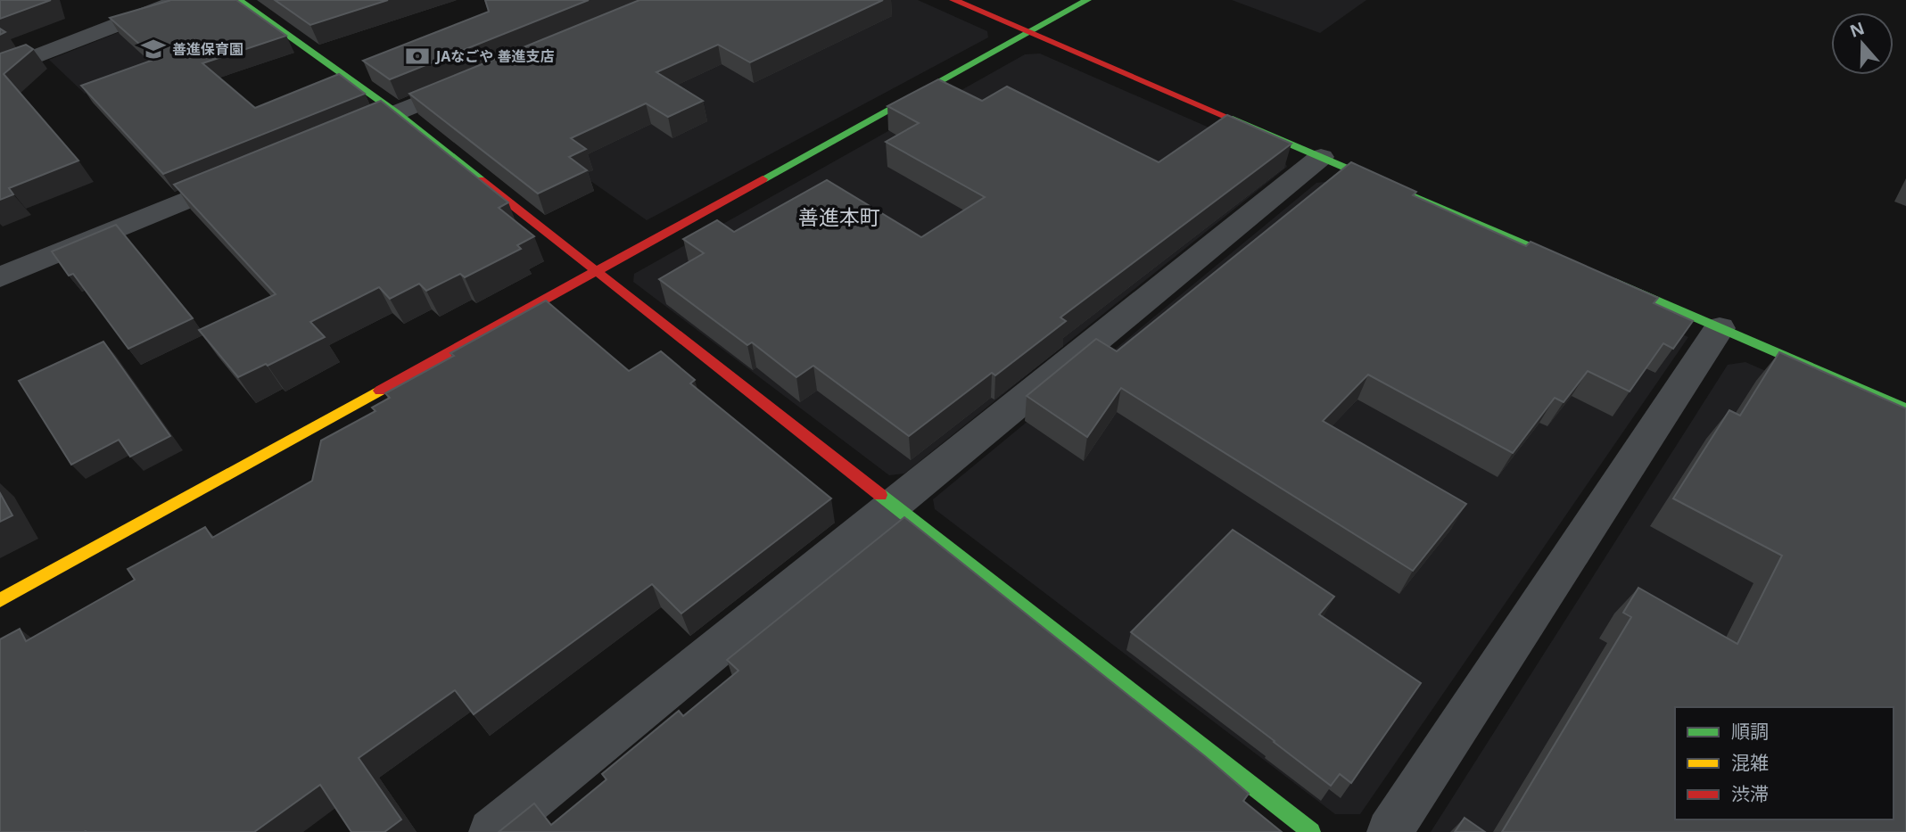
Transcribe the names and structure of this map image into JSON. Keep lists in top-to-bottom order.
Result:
{
  "districts": ["善進本町"],
  "places": {
    "school or university": ["善進保育園"],
    "bank": ["JAなごや 善進支店"]
  },
  "legend": ["順調", "混雑", "渋滞"],
  "north": "top"
}
